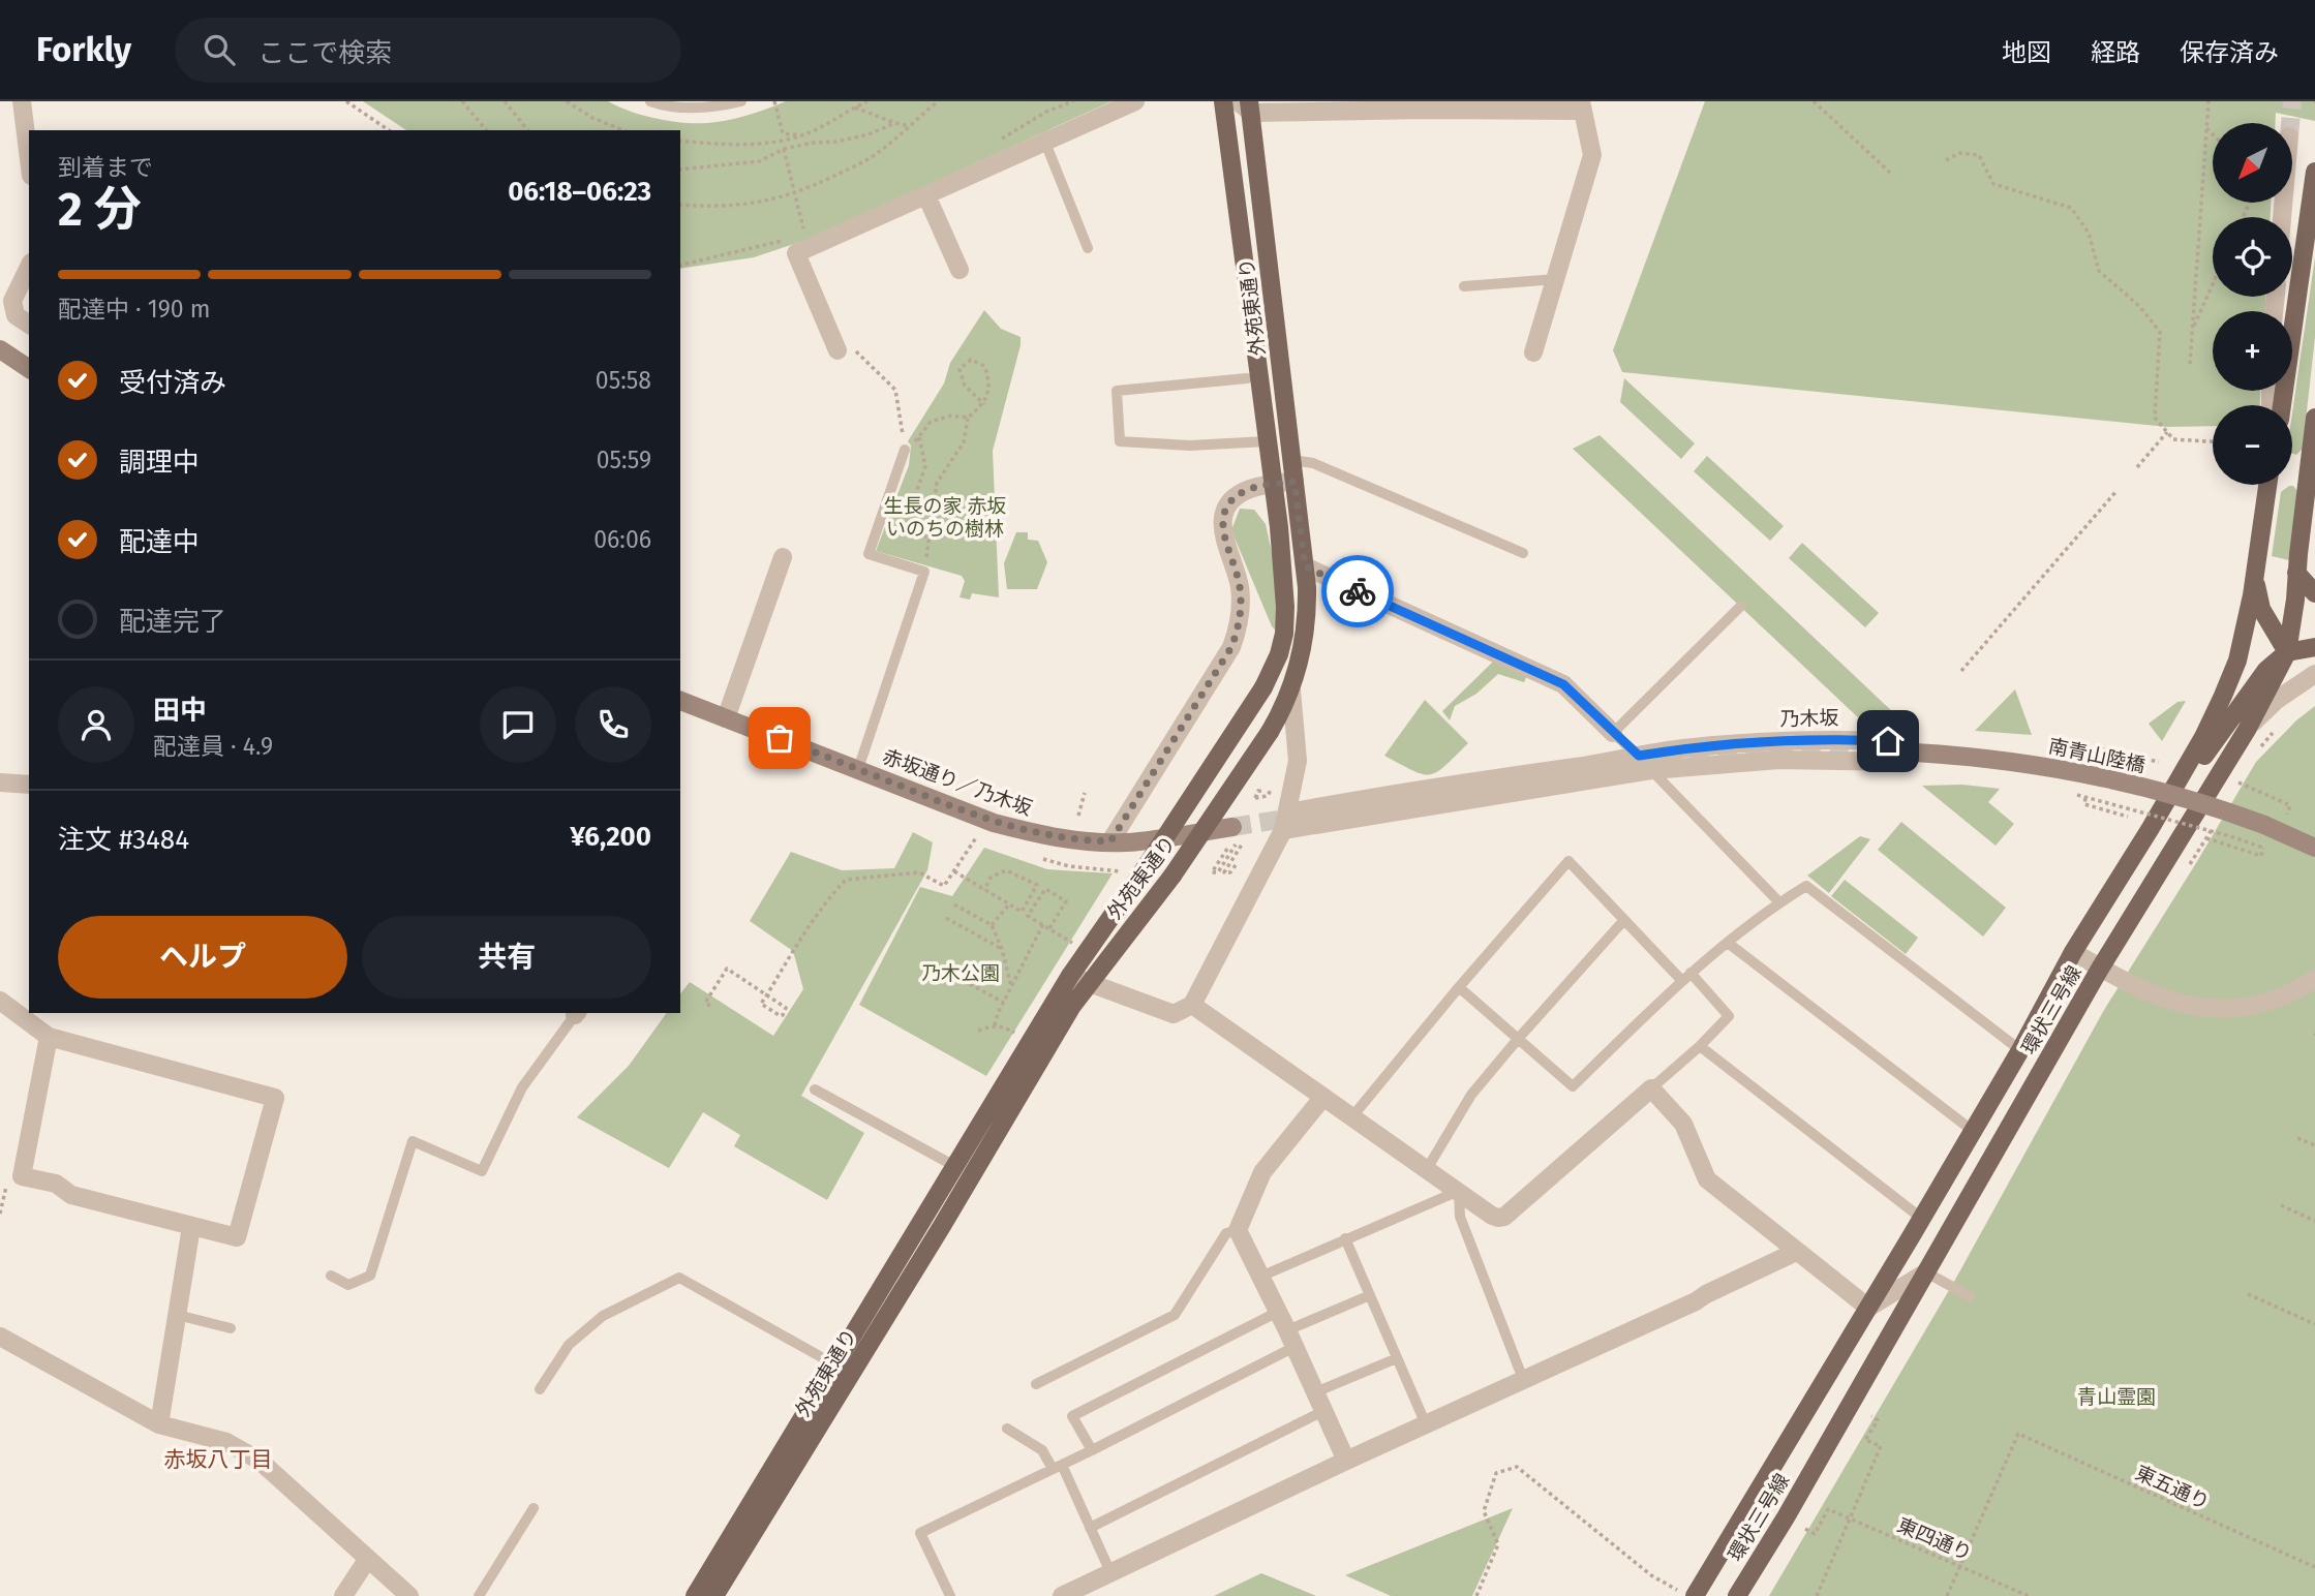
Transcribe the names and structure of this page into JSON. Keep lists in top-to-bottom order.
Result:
{
  "streets": {
    "main road": [
      "外苑東通り",
      "南青山陸橋",
      "赤坂通り／乃木坂",
      "環状三号線"
    ],
    "street": ["乃木坂"],
    "path": ["東五通り", "東四通り"]
  },
  "crossings": [
    ["東五通り", "東四通り"]
  ],
  "districts": ["赤坂八丁目"],
  "parks": ["生長の家 赤坂 いのちの樹林", "乃木公園", "青山霊園"],
  "north": "bottom left",
  "page": {
    "header": "Forkly",
    "search": "ここで検索",
    "nav": ["地図", "経路", "保存済み"],
    "map_buttons": ["+", "−"],
    "heading": ["2 分", "到着まで", "06:18–06:23"],
    "panel": [
      "田中",
      "配達員 · 4.9",
      "注文 #3484",
      "¥6,200"
    ],
    "bar": "配達中 · 190 m",
    "list": [
      ["受付済み", "05:58"],
      ["調理中", "05:59"],
      ["配達中", "06:06"],
      "配達完了"
    ],
    "buttons": ["ヘルプ", "共有"]
  }
}
